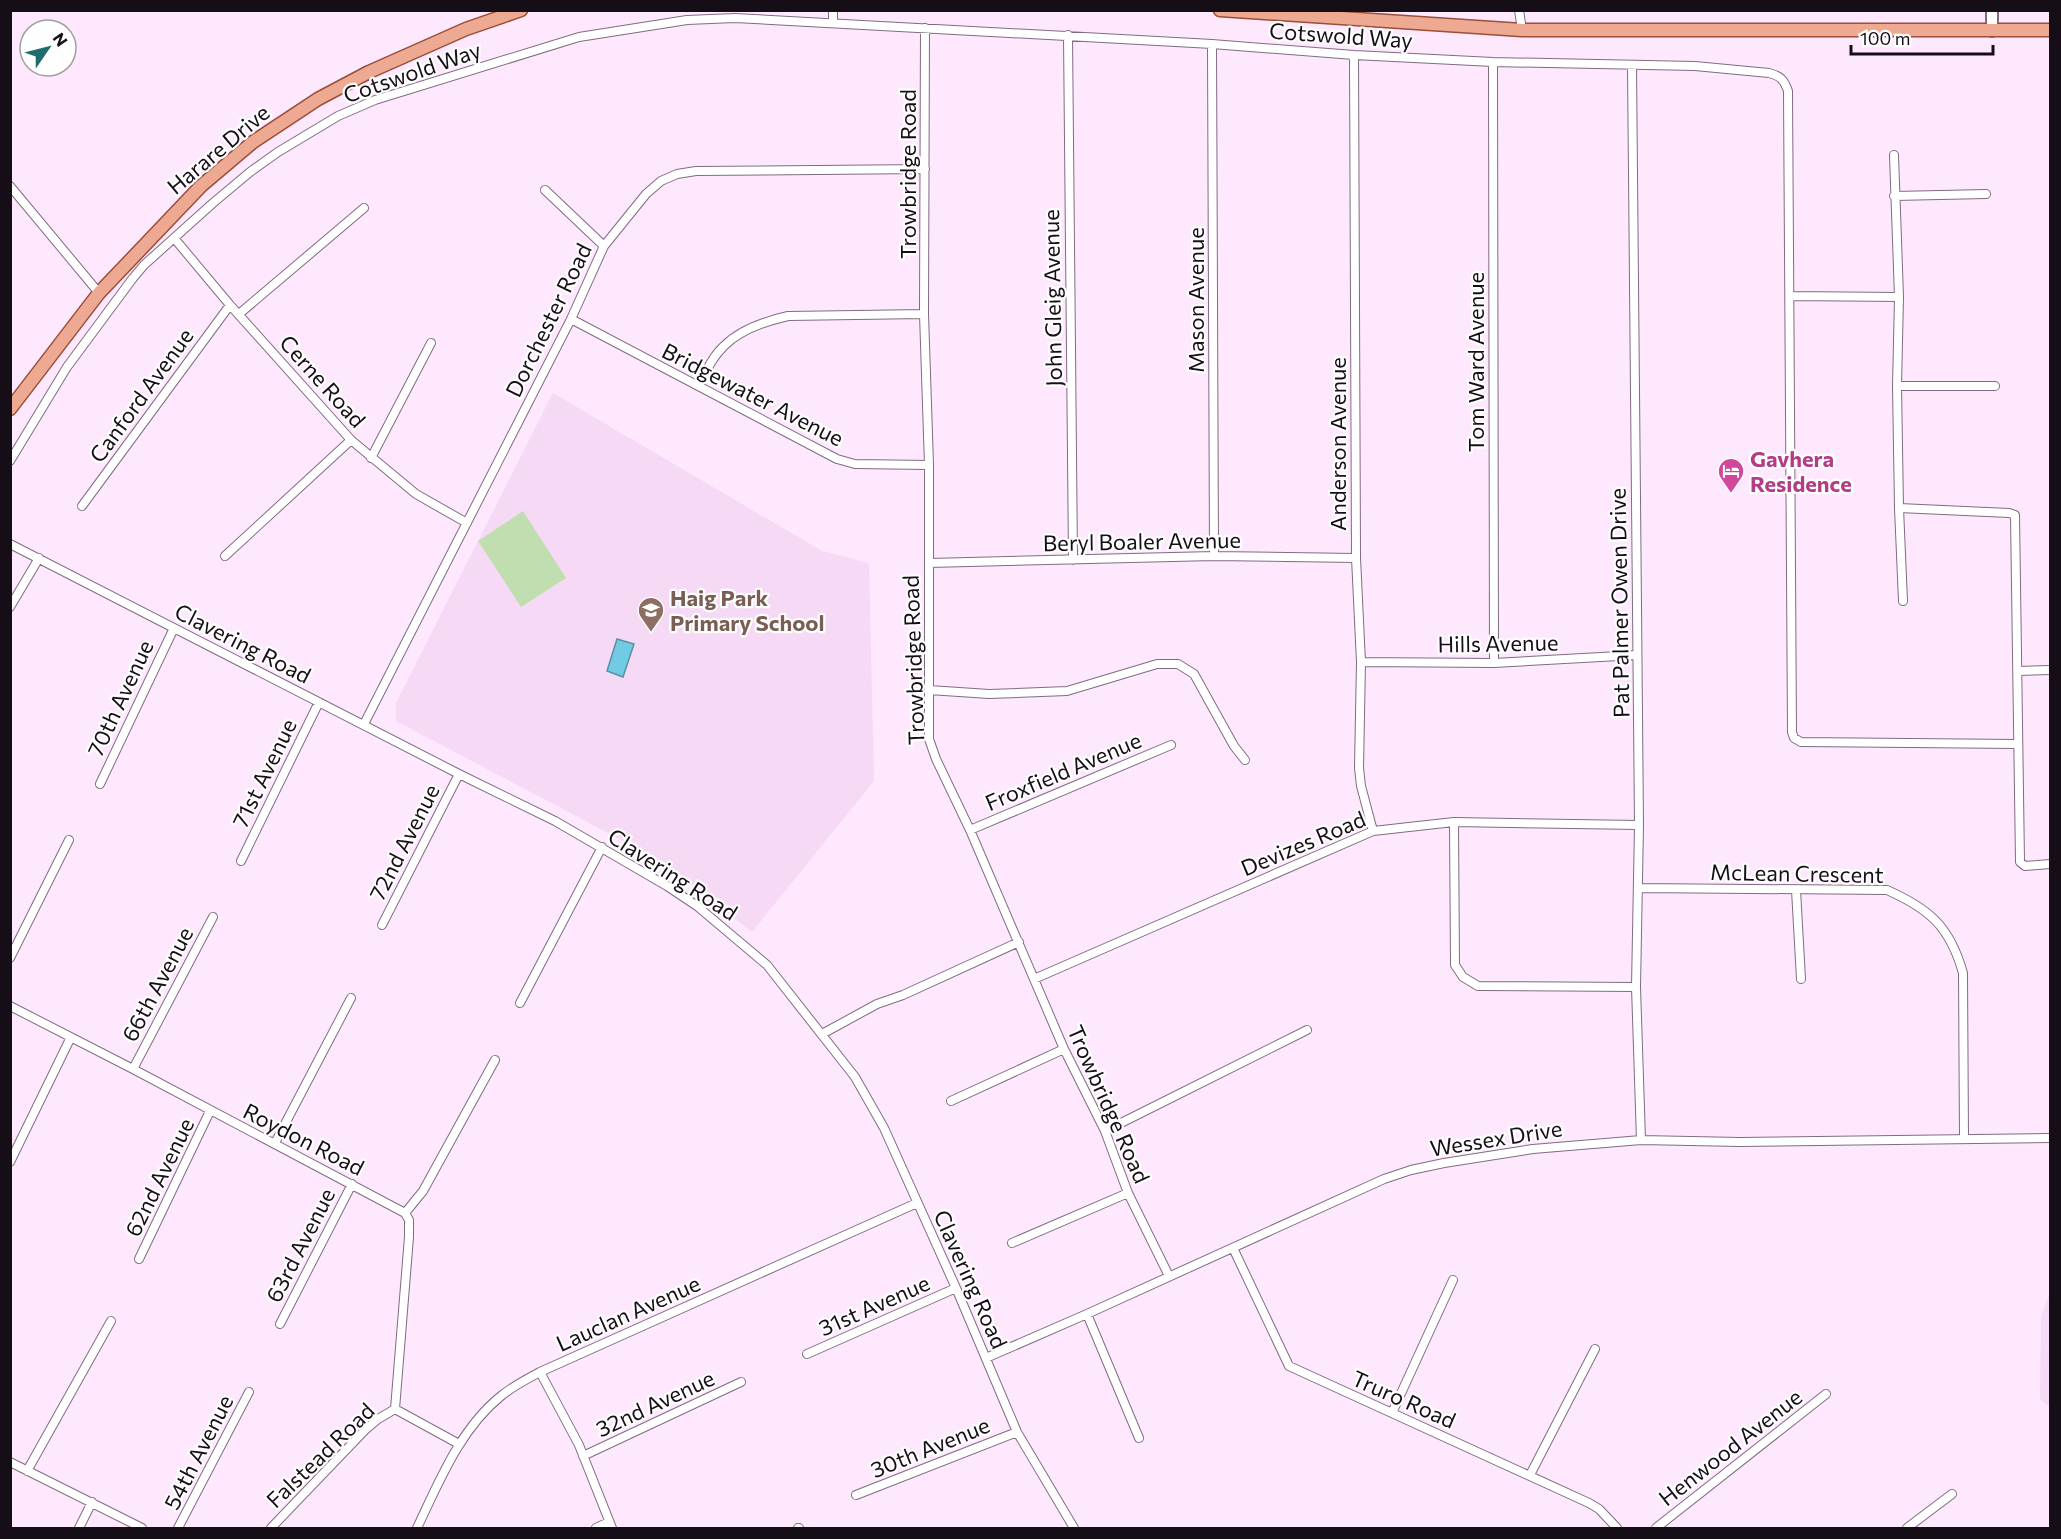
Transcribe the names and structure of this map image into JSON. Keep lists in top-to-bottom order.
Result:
{
  "streets": {
    "main road": ["Harare Drive"],
    "street": [
      "Cotswold Way",
      "Trowbridge Road",
      "John Gleig Avenue",
      "Mason Avenue",
      "Dorchester Road",
      "Tom Ward Avenue",
      "Cerne Road",
      "Bridgewater Avenue",
      "Canford Avenue",
      "Anderson Avenue",
      "Beryl Boaler Avenue",
      "Pat Palmer Owen Drive",
      "Clavering Road",
      "Hills Avenue",
      "70th Avenue",
      "Froxfield Avenue",
      "71st Avenue",
      "72nd Avenue",
      "Devizes Road",
      "McLean Crescent",
      "66th Avenue",
      "Wessex Drive",
      "Roydon Road",
      "62nd Avenue",
      "63rd Avenue",
      "31st Avenue",
      "Lauclan Avenue",
      "Truro Road",
      "32nd Avenue",
      "30th Avenue",
      "Henwood Avenue",
      "54th Avenue",
      "Falstead Road"
    ]
  },
  "crossings": [
    ["Cotswold Way", "Trowbridge Road"],
    ["Cotswold Way", "John Gleig Avenue"],
    ["Cotswold Way", "Mason Avenue"],
    ["Cotswold Way", "Tom Ward Avenue"],
    ["Cotswold Way", "Cerne Road"],
    ["Cotswold Way", "Anderson Avenue"],
    ["Cotswold Way", "Pat Palmer Owen Drive"],
    ["Trowbridge Road", "Dorchester Road"],
    ["Trowbridge Road", "Bridgewater Avenue"],
    ["Trowbridge Road", "Beryl Boaler Avenue"],
    ["Trowbridge Road", "Froxfield Avenue"],
    ["Trowbridge Road", "Devizes Road"],
    ["Trowbridge Road", "Wessex Drive"],
    ["John Gleig Avenue", "Beryl Boaler Avenue"],
    ["Mason Avenue", "Beryl Boaler Avenue"],
    ["Dorchester Road", "Cerne Road"],
    ["Dorchester Road", "Bridgewater Avenue"],
    ["Dorchester Road", "Clavering Road"],
    ["Tom Ward Avenue", "Hills Avenue"],
    ["Cerne Road", "Canford Avenue"],
    ["Anderson Avenue", "Beryl Boaler Avenue"],
    ["Anderson Avenue", "Hills Avenue"],
    ["Anderson Avenue", "Devizes Road"],
    ["Pat Palmer Owen Drive", "Hills Avenue"],
    ["Pat Palmer Owen Drive", "Devizes Road"],
    ["Pat Palmer Owen Drive", "McLean Crescent"],
    ["Pat Palmer Owen Drive", "Wessex Drive"],
    ["Clavering Road", "70th Avenue"],
    ["Clavering Road", "71st Avenue"],
    ["Clavering Road", "72nd Avenue"],
    ["Clavering Road", "Wessex Drive"],
    ["Clavering Road", "31st Avenue"],
    ["Clavering Road", "Lauclan Avenue"],
    ["Clavering Road", "30th Avenue"],
    ["McLean Crescent", "Wessex Drive"],
    ["66th Avenue", "Roydon Road"],
    ["Wessex Drive", "Truro Road"],
    ["Roydon Road", "62nd Avenue"],
    ["Roydon Road", "63rd Avenue"]
  ],
  "places": {
    "hotel": ["Gavhera Residence"],
    "school or university": ["Haig Park Primary School"]
  },
  "scale_bar": "100 m",
  "north": "top right"
}
